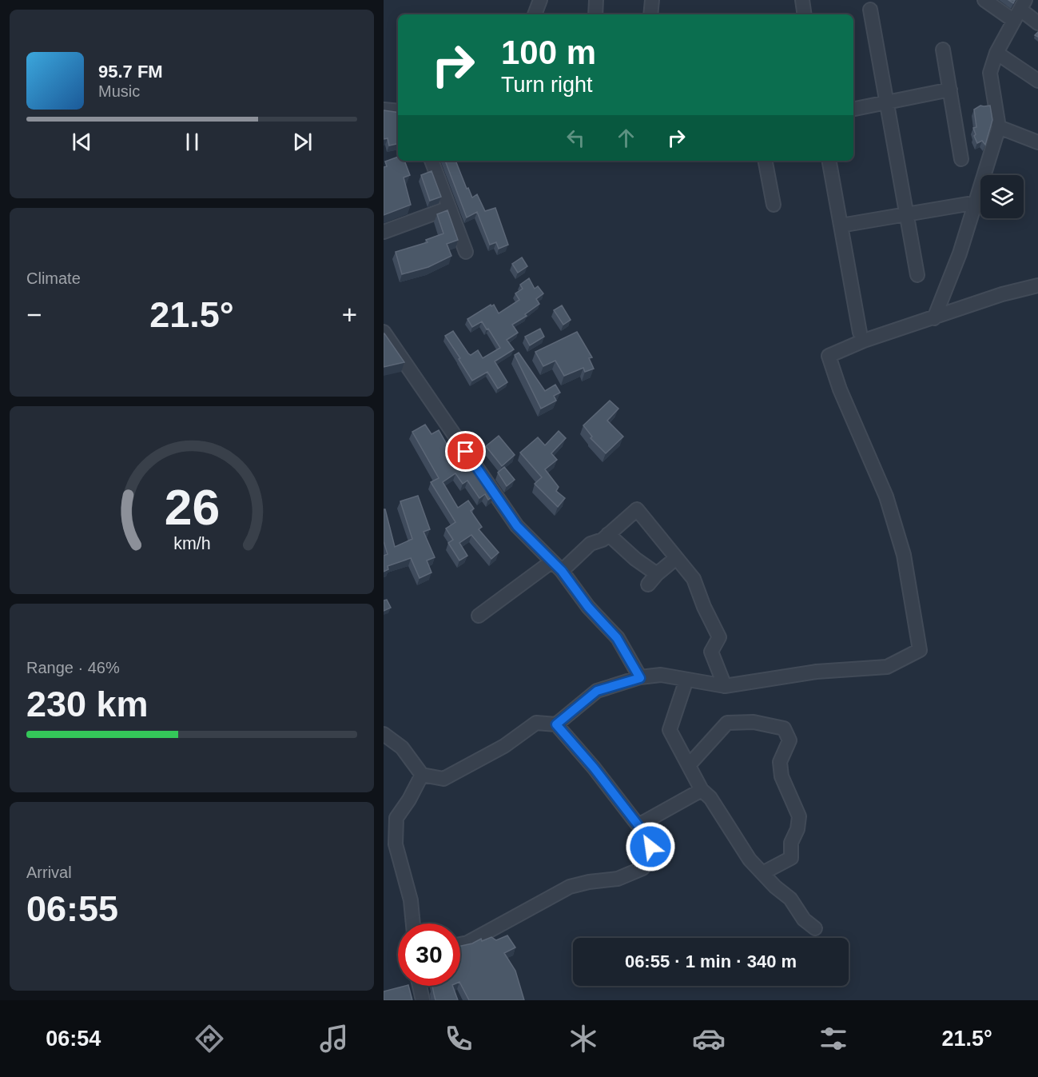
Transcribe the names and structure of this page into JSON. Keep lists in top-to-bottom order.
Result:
{
  "page": {
    "turn": ["100 m", "Turn right"],
    "song": ["95.7 FM", "Music"],
    "tile": [
      "Climate",
      ["Range · 46%", "230 km"],
      ["Arrival", "06:55"]
    ],
    "heat": ["−", "21.5°", "+"],
    "limit": "30",
    "trip": "06:55 · 1 min · 340 m",
    "tabs": ["06:54", "21.5°"],
    "gauge": ["26", "km/h"]
  }
}
